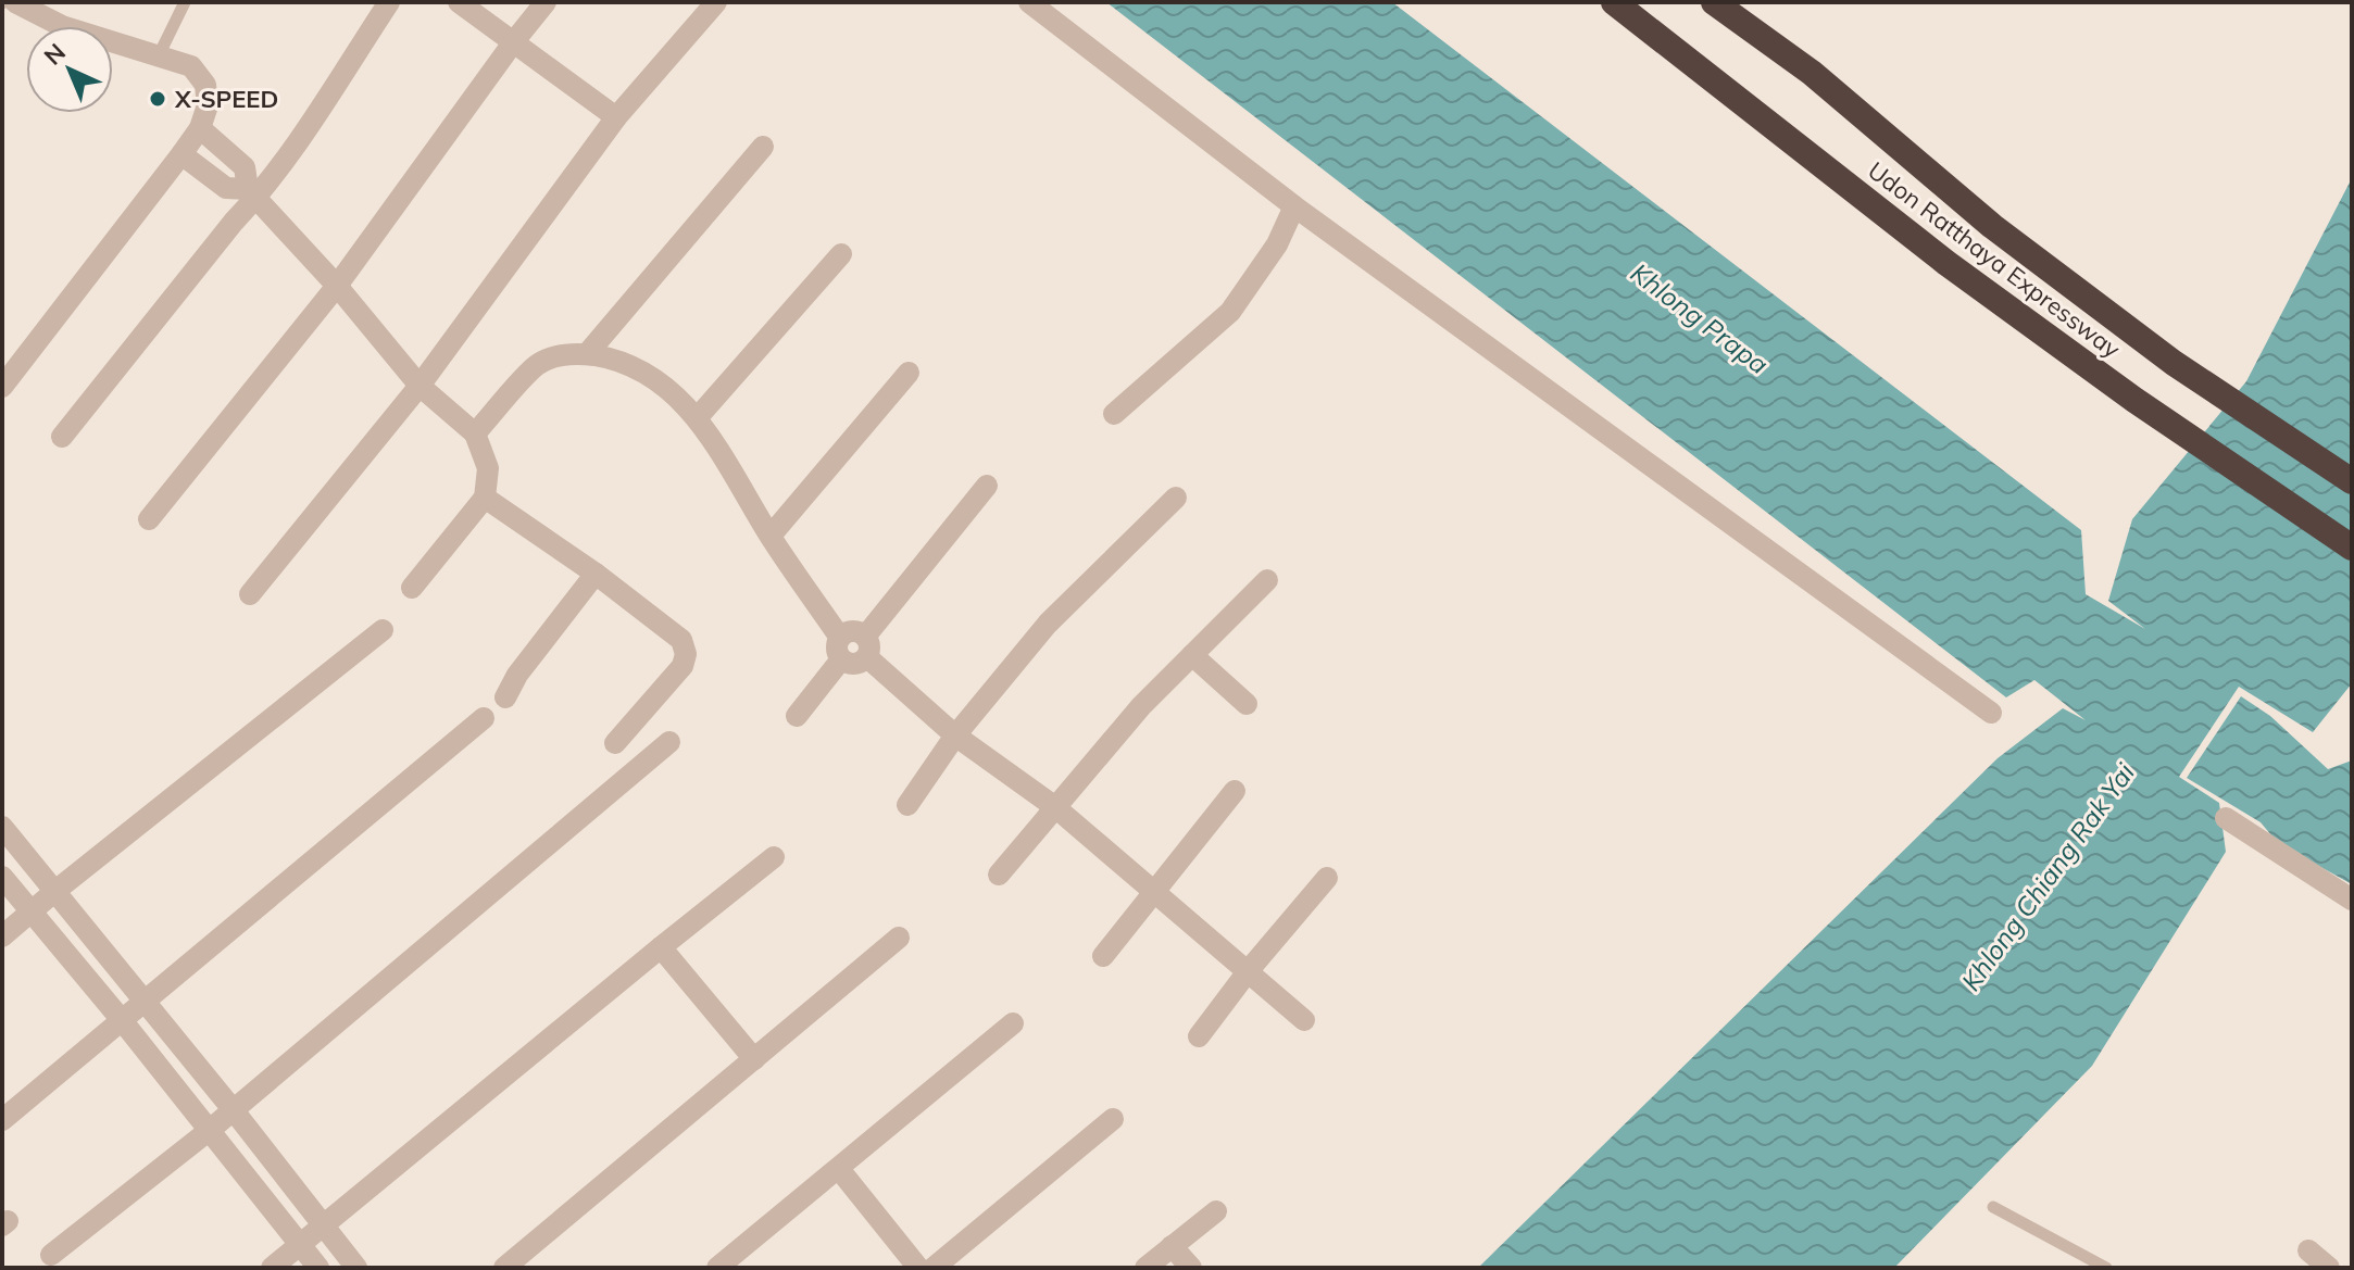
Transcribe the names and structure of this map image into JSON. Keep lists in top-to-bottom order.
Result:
{
  "streets": {
    "highway": ["Udon Ratthaya Expressway"]
  },
  "water": ["Khlong Prapa", "Khlong Chiang Rak Yai"],
  "places": ["X-SPEED"],
  "north": "top left"
}
